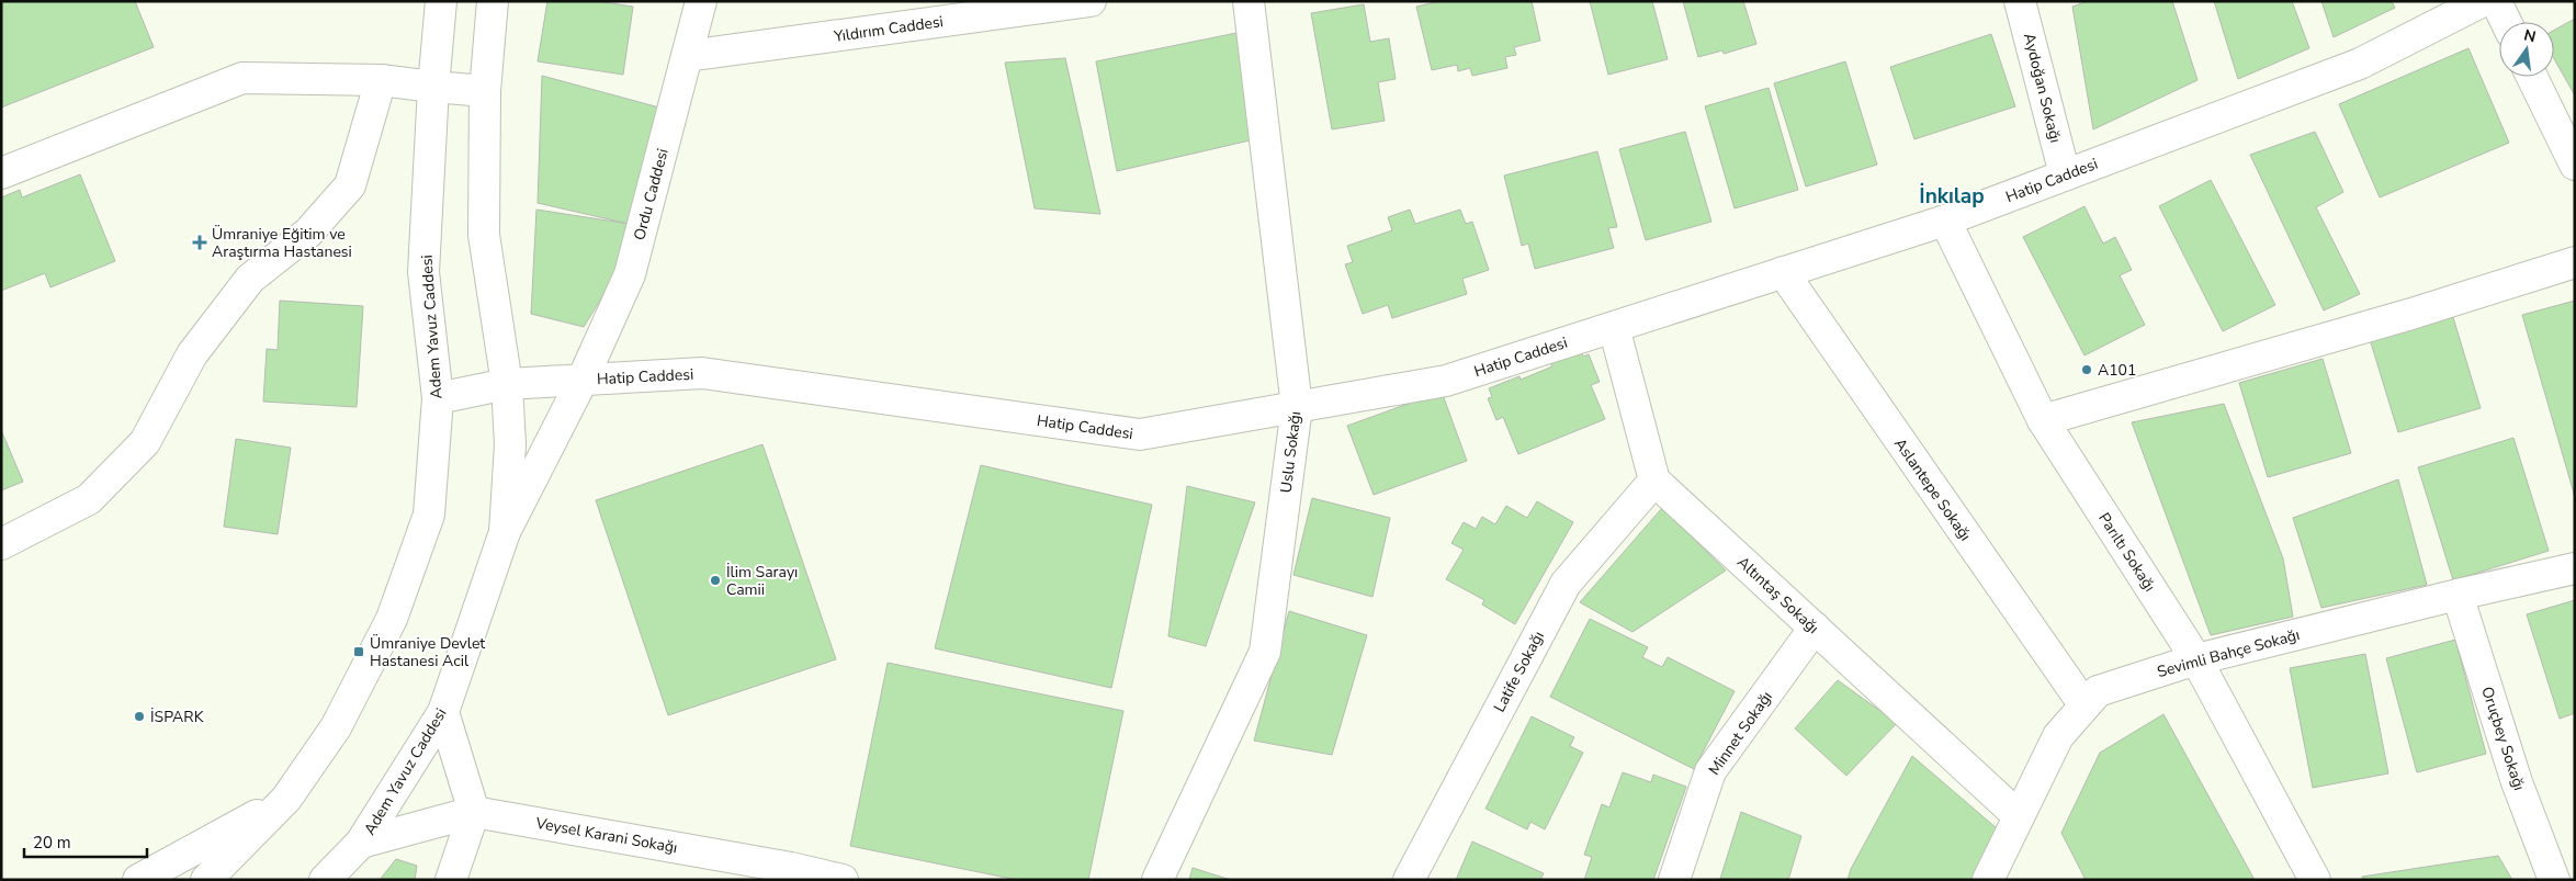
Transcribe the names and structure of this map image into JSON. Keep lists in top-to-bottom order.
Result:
{
  "streets": {
    "street": [
      "Yıldırım Caddesi",
      "Aydoğan Sokağı",
      "Hatip Caddesi",
      "Ordu Caddesi",
      "Adem Yavuz Caddesi",
      "Uslu Sokağı",
      "Aslantepe Sokağı",
      "Parıltı Sokağı",
      "Altıntaş Sokağı",
      "Sevimli Bahçe Sokağı",
      "Latife Sokağı",
      "Minnet Sokağı",
      "Oruçbey Sokağı",
      "Veysel Karani Sokağı"
    ]
  },
  "crossings": [
    ["Yıldırım Caddesi", "Ordu Caddesi"],
    ["Aydoğan Sokağı", "Hatip Caddesi"],
    ["Hatip Caddesi", "Ordu Caddesi"],
    ["Hatip Caddesi", "Adem Yavuz Caddesi"],
    ["Hatip Caddesi", "Uslu Sokağı"],
    ["Hatip Caddesi", "Aslantepe Sokağı"],
    ["Hatip Caddesi", "Parıltı Sokağı"],
    ["Ordu Caddesi", "Adem Yavuz Caddesi"],
    ["Aslantepe Sokağı", "Sevimli Bahçe Sokağı"],
    ["Parıltı Sokağı", "Sevimli Bahçe Sokağı"],
    ["Altıntaş Sokağı", "Sevimli Bahçe Sokağı"],
    ["Altıntaş Sokağı", "Latife Sokağı"],
    ["Altıntaş Sokağı", "Minnet Sokağı"],
    ["Sevimli Bahçe Sokağı", "Oruçbey Sokağı"]
  ],
  "districts": ["İnkılap"],
  "places": {
    "health": ["Ümraniye Eğitim ve Araştırma Hastanesi"],
    "other": ["A101", "İlim Sarayı Camii", "İSPARK"],
    "transit": ["Ümraniye Devlet Hastanesi Acil"]
  },
  "scale_bar": "20 m",
  "north": "top"
}
